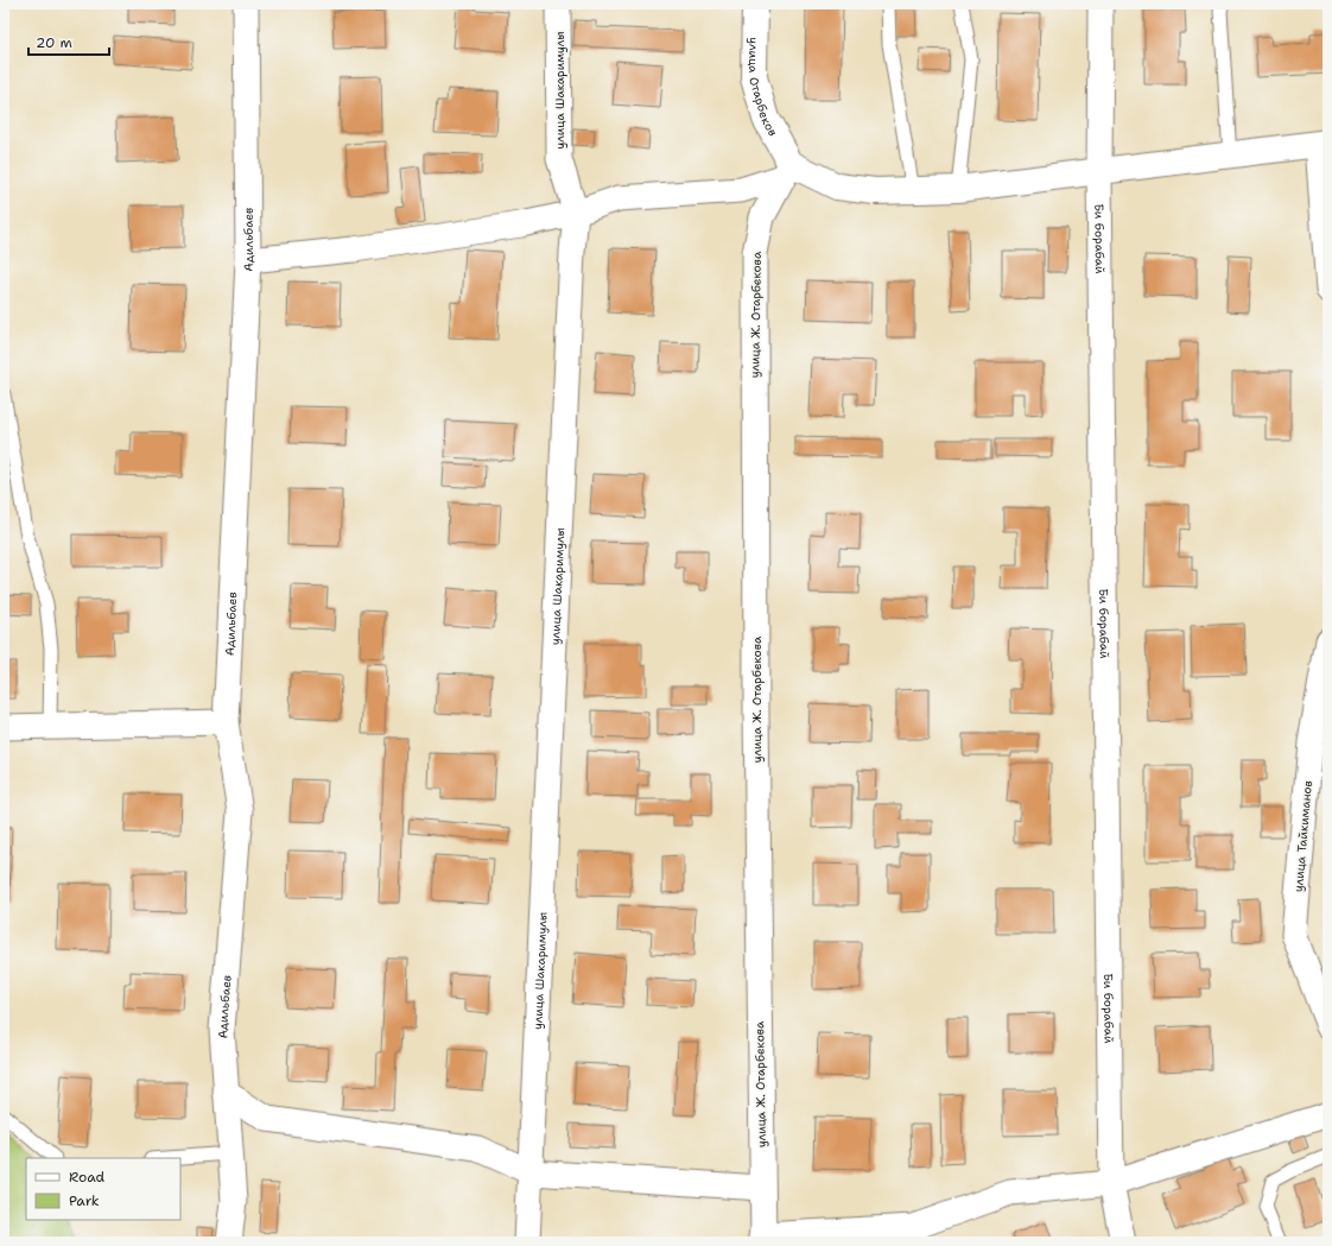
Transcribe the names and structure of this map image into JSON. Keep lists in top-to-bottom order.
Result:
{
  "streets": {
    "main road": ["улица Отарбеков"],
    "street": [
      "улица Шакаримулы",
      "Би борабай",
      "Адильбаев",
      "улица Ж. Отарбекова",
      "улица Тайкиманов"
    ]
  },
  "crossings": [
    ["улица Отарбеков", "улица Ж. Отарбекова"]
  ],
  "legend": ["Road", "Park"],
  "scale_bar": "20 m"
}
